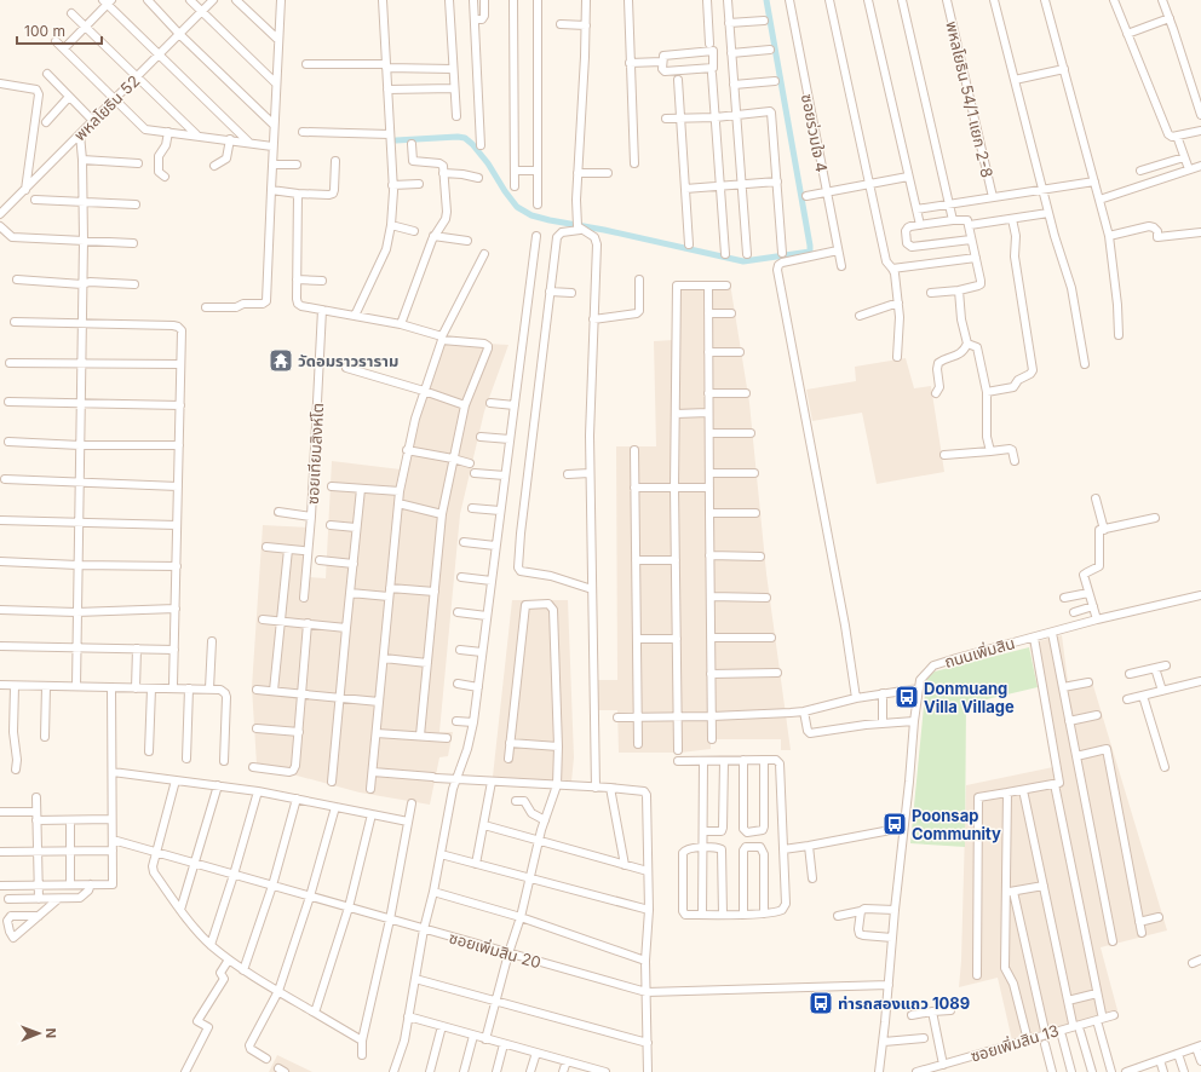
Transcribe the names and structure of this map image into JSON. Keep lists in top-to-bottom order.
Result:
{
  "streets": {
    "street": [
      "พหลโยธิน 54/1 แยก 2-8",
      "พหลโยธิน 52",
      "ซอยร่วมใจ 4",
      "ซอยเทียมสิงห์โต",
      "ถนนเพิ่มสิน",
      "ซอยเพิ่มสิน 20",
      "ซอยเพิ่มสิน 13"
    ]
  },
  "crossings": [
    ["ถนนเพิ่มสิน", "ซอยเพิ่มสิน 20"]
  ],
  "places": {
    "temple": ["วัดอมราวราราม"],
    "bus stop": ["Donmuang Villa Village", "Poonsap Community", "ท่ารถสองแถว 1089"]
  },
  "scale_bar": "100 m",
  "north": "right"
}
